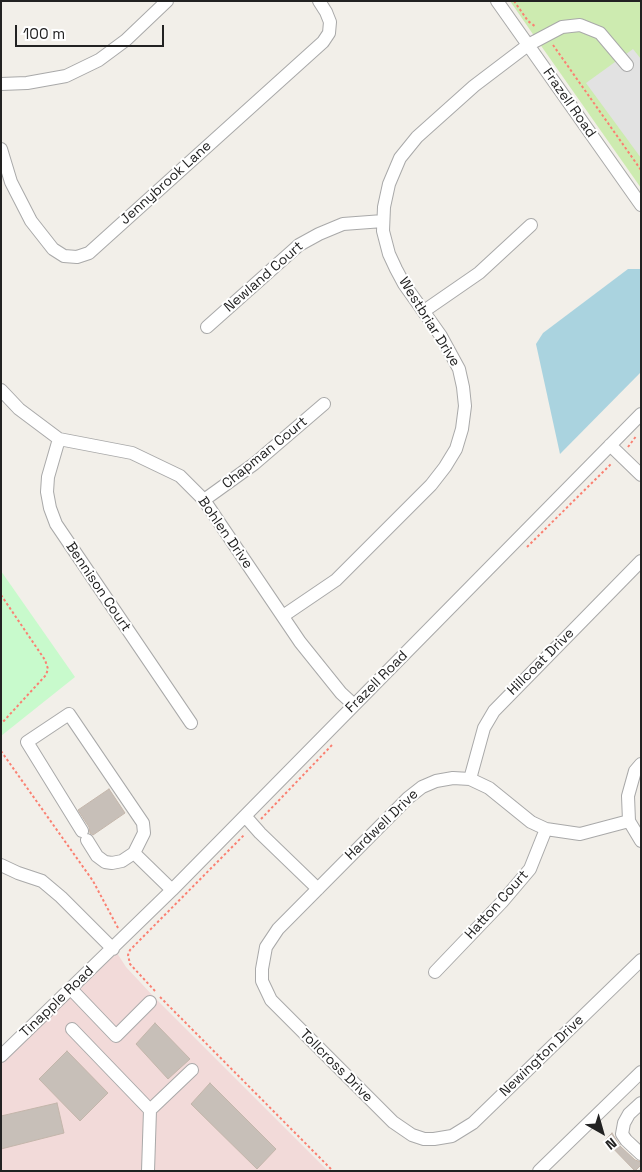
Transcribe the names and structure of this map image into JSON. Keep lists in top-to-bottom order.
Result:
{
  "streets": {
    "street": [
      "Frazell Road",
      "Jennybrook Lane",
      "Newland Court",
      "Westbriar Drive",
      "Chapman Court",
      "Bohlen Drive",
      "Bennison Court",
      "Hillcoat Drive",
      "Hardwell Drive",
      "Hatton Court",
      "Tinapple Road",
      "Newington Drive",
      "Tollcross Drive"
    ]
  },
  "crossings": [
    ["Frazell Road", "Westbriar Drive"],
    ["Frazell Road", "Bohlen Drive"],
    ["Frazell Road", "Tinapple Road"],
    ["Newland Court", "Westbriar Drive"],
    ["Westbriar Drive", "Bohlen Drive"],
    ["Chapman Court", "Bohlen Drive"],
    ["Bohlen Drive", "Bennison Court"],
    ["Hillcoat Drive", "Hardwell Drive"],
    ["Hardwell Drive", "Hatton Court"],
    ["Hardwell Drive", "Tollcross Drive"],
    ["Newington Drive", "Tollcross Drive"]
  ],
  "scale_bar": "100 m",
  "north": "bottom right"
}
